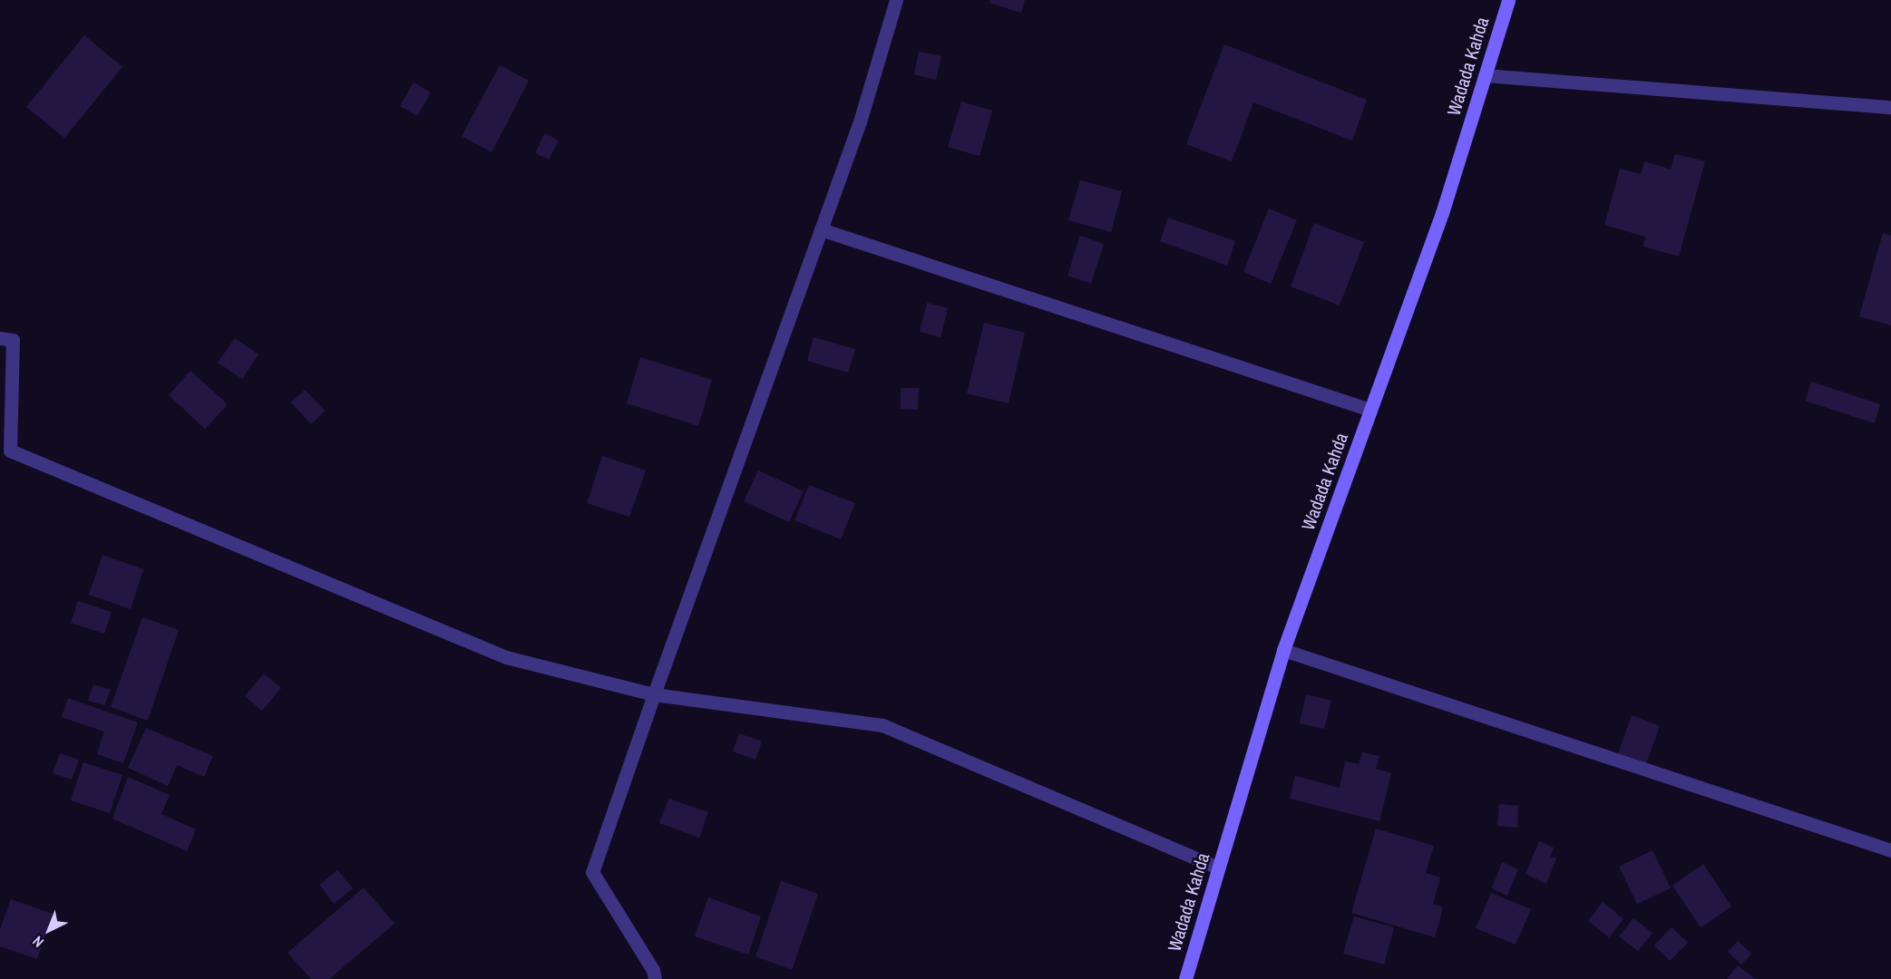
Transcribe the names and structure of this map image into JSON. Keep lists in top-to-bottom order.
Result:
{
  "streets": {
    "main road": ["Wadada Kahda"]
  },
  "north": "bottom left"
}
